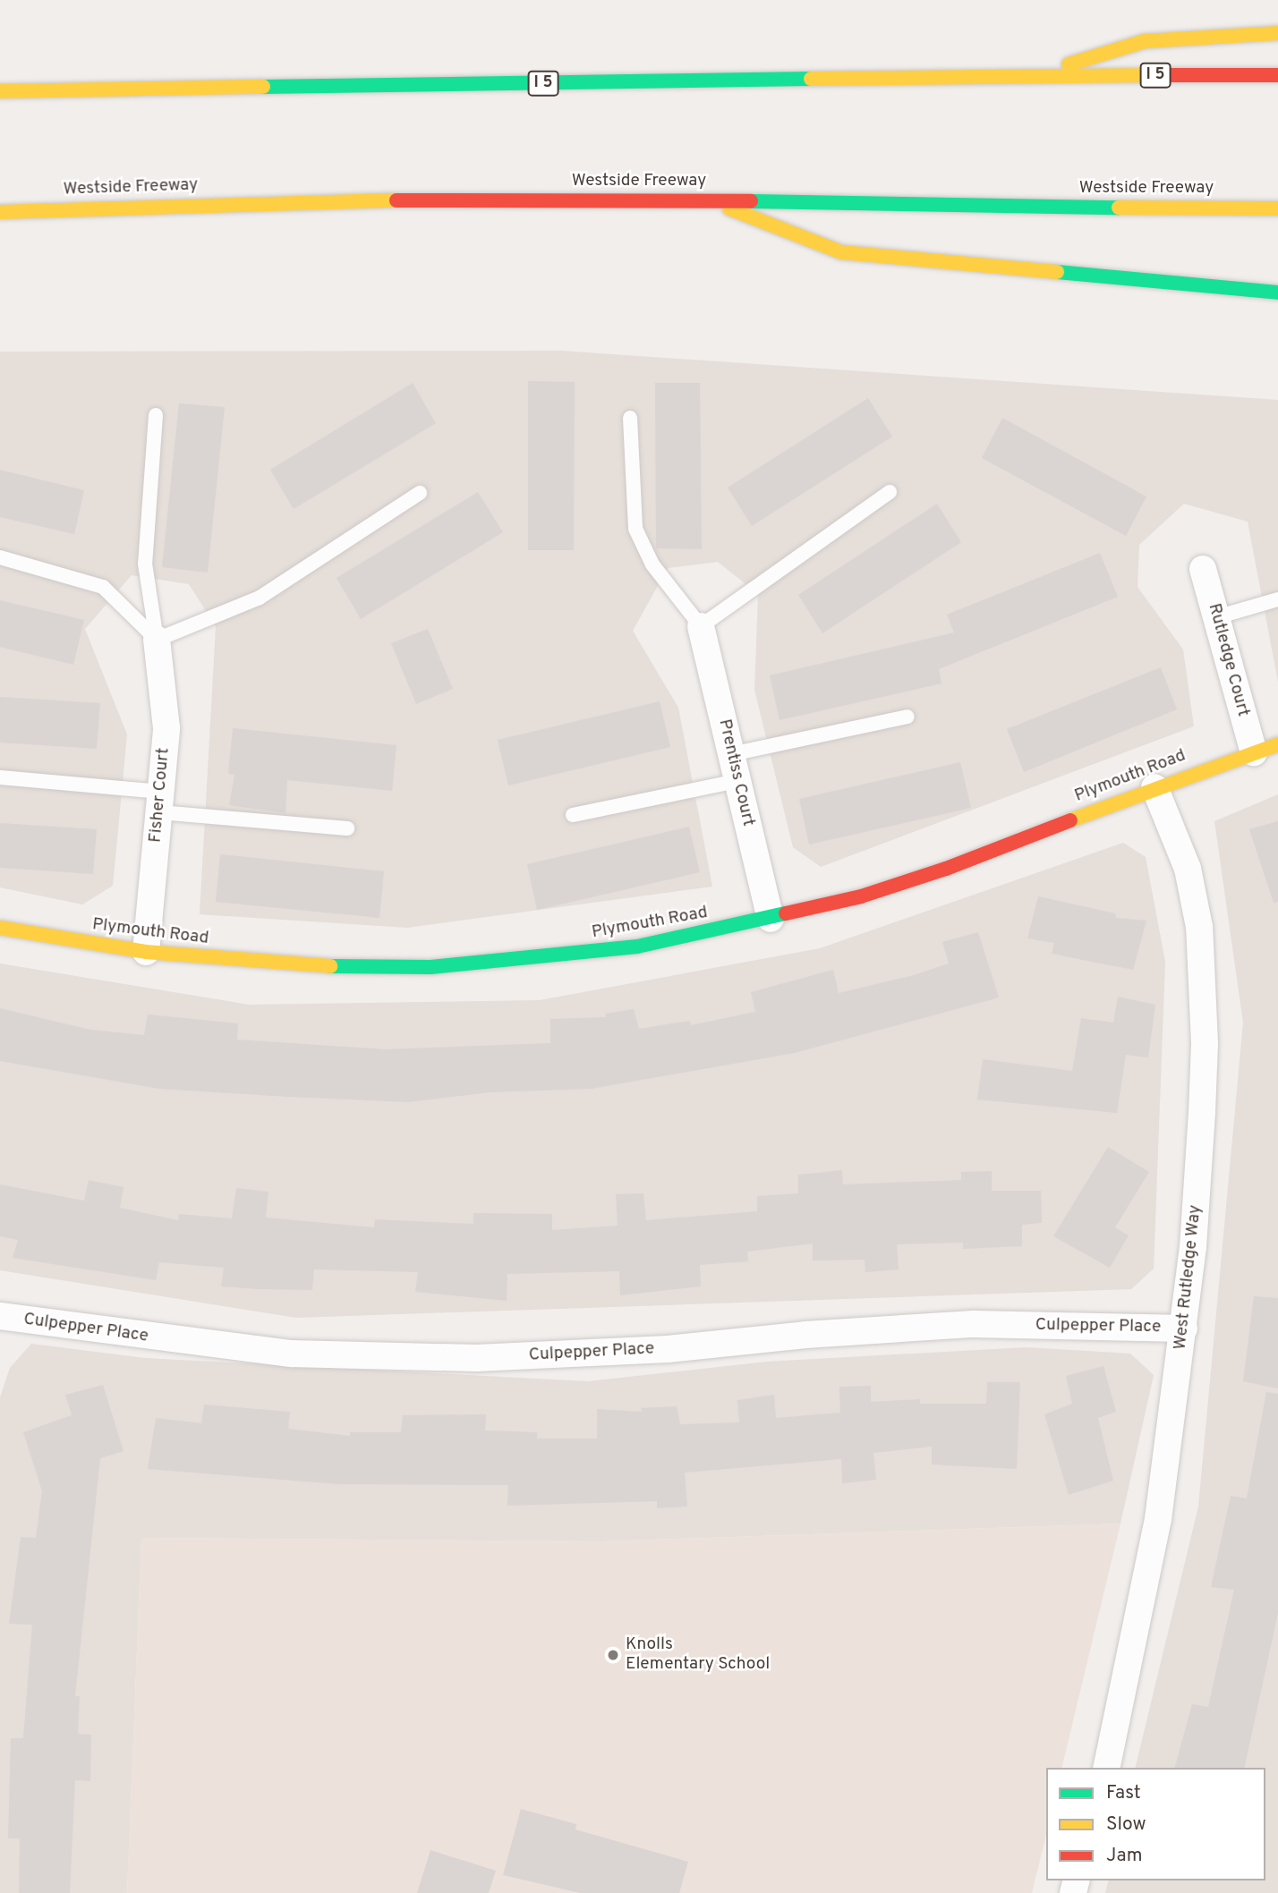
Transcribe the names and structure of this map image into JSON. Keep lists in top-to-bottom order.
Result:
{
  "streets": {
    "main road": ["I 5", "Westside Freeway", "Plymouth Road"],
    "street": [
      "Rutledge Court",
      "Prentiss Court",
      "Fisher Court",
      "West Rutledge Way",
      "Culpepper Place"
    ]
  },
  "crossings": [
    ["Rutledge Court", "Plymouth Road"],
    ["Prentiss Court", "Plymouth Road"],
    ["Plymouth Road", "Fisher Court"],
    ["Plymouth Road", "West Rutledge Way"],
    ["West Rutledge Way", "Culpepper Place"]
  ],
  "places": ["Knolls Elementary School"],
  "legend": ["Fast", "Slow", "Jam"]
}
